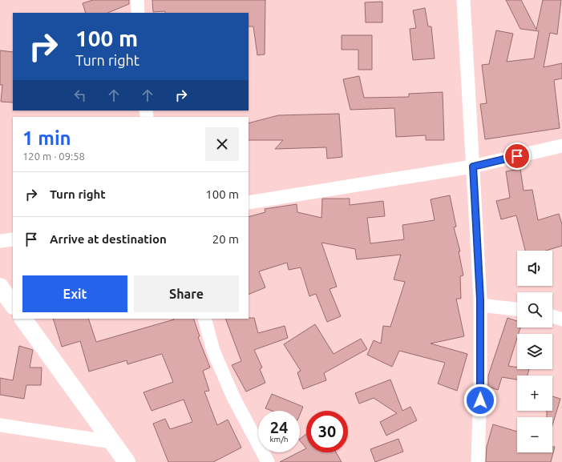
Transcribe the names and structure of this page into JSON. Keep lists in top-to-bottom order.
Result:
{
  "page": {
    "turn": ["100 m", "Turn right"],
    "heading": ["1 min", "120 m · 09:58"],
    "list": [
      {
        "name": "Turn right",
        "value": "100 m"
      },
      {
        "name": "Arrive at destination",
        "value": "20 m"
      }
    ],
    "map_buttons": ["+", "−"],
    "buttons": ["Exit", "Share"],
    "speed": "24 km/h",
    "limit": "30"
  }
}
